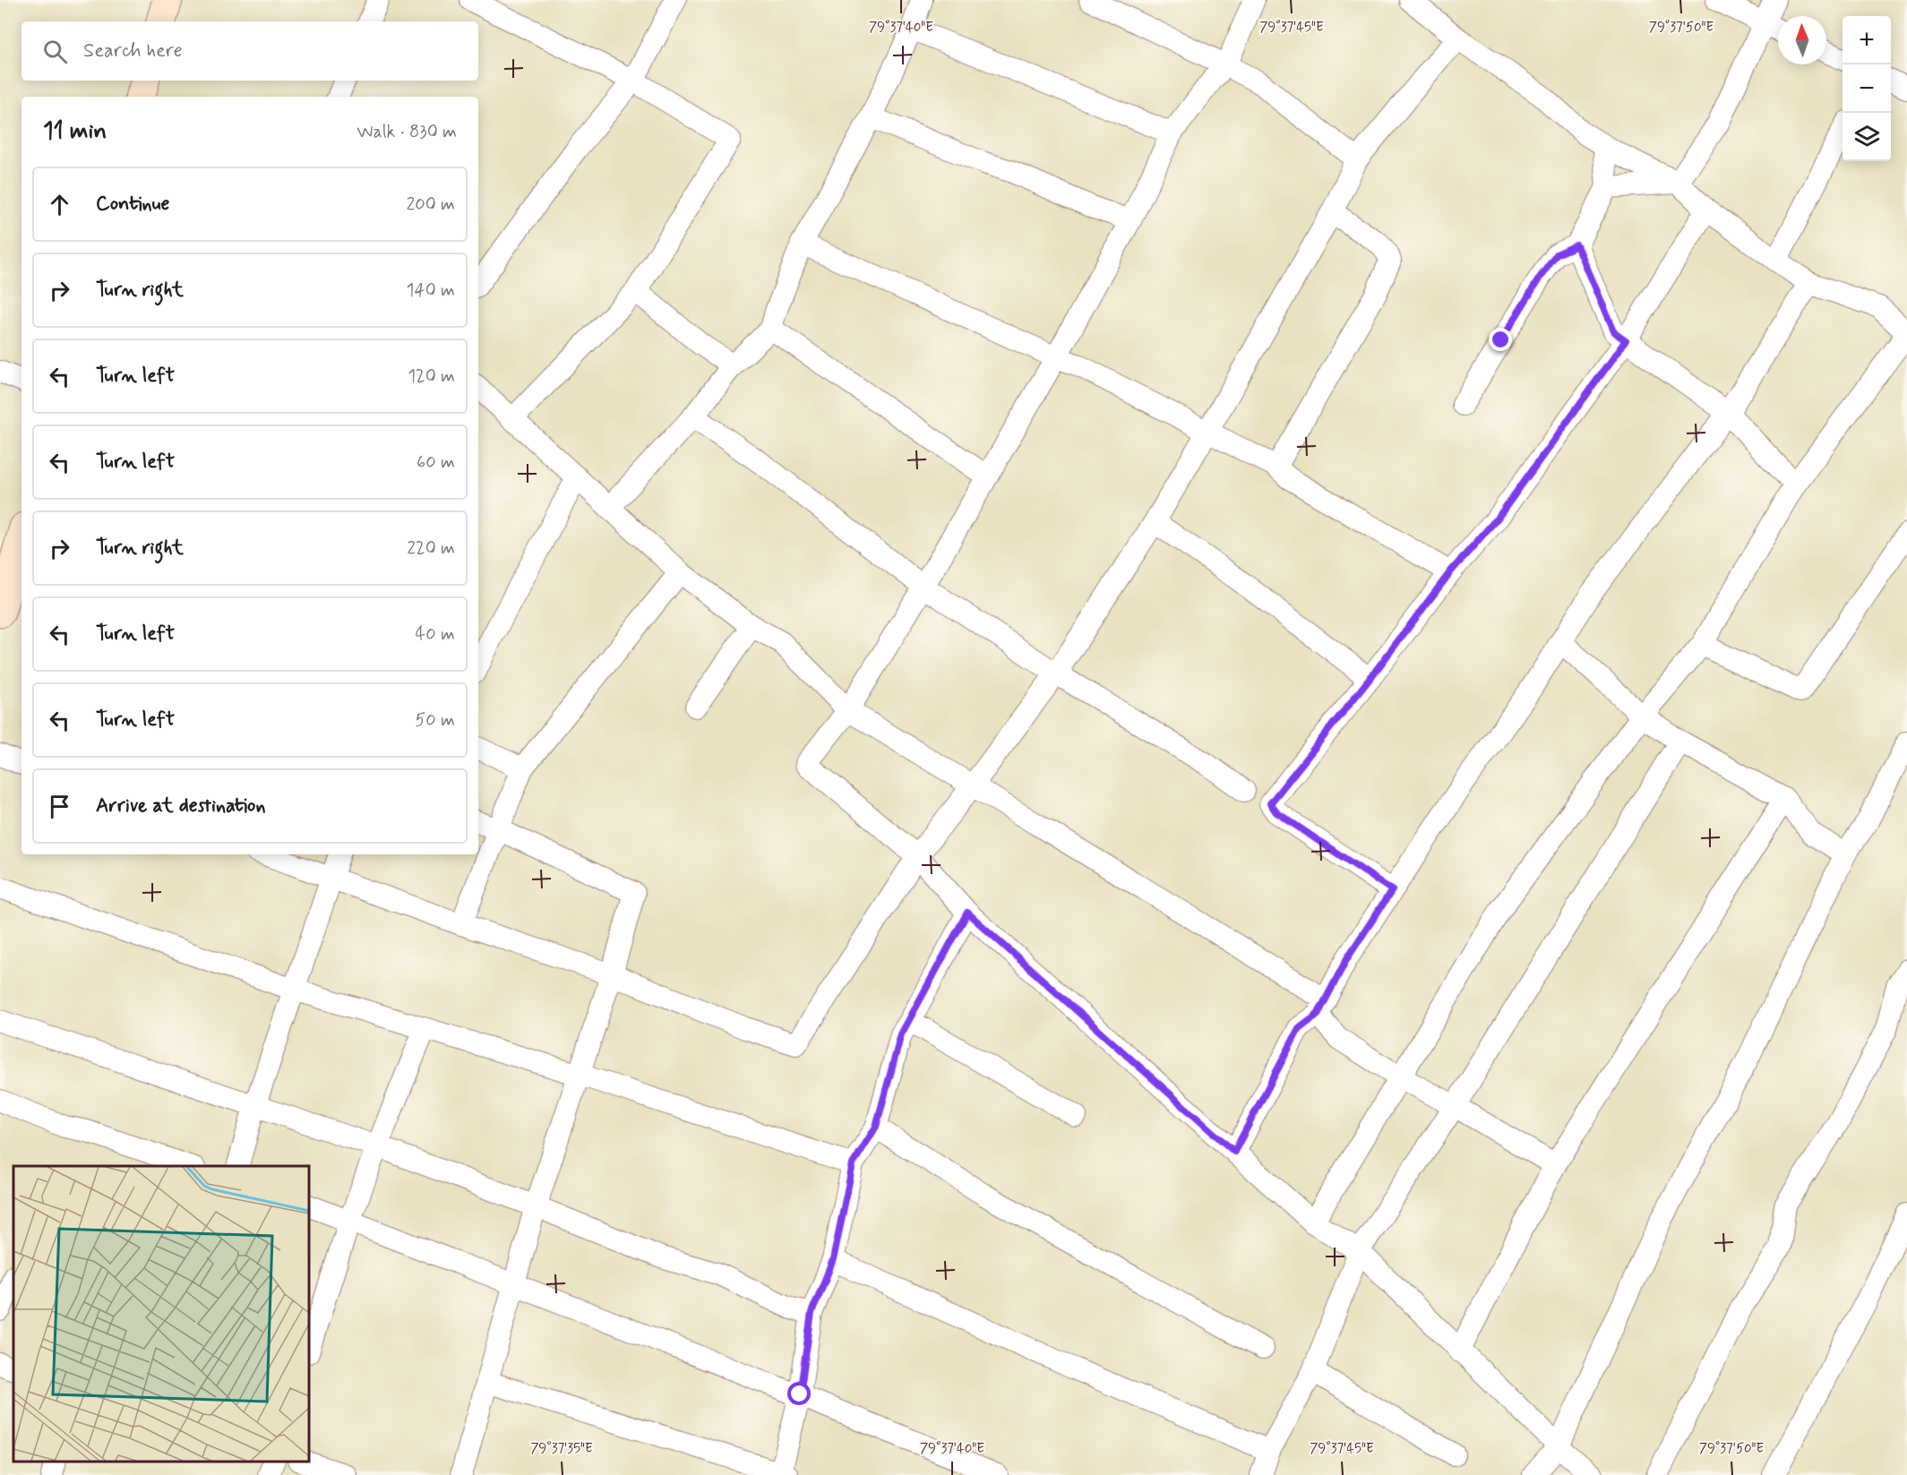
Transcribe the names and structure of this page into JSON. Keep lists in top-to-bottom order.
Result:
{
  "north": "top",
  "page": {
    "map_buttons": ["+", "−"],
    "search": "Search here",
    "heading": ["11 min", "Walk · 830 m"],
    "list": [
      ["Continue", "200 m"],
      ["Turn right", "140 m"],
      ["Turn left", "120 m"],
      ["Turn left", "60 m"],
      ["Turn right", "220 m"],
      ["Turn left", "40 m"],
      ["Turn left", "50 m"],
      "Arrive at destination"
    ]
  },
  "coordinates": [
    "79°37'40\"E",
    "79°37'45\"E",
    "79°37'50\"E",
    "79°37'35\"E"
  ]
}
